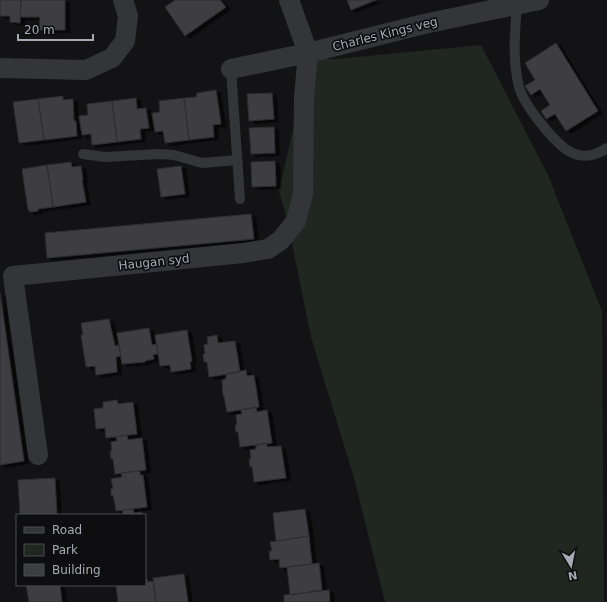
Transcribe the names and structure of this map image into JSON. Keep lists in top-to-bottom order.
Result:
{
  "streets": {
    "street": ["Charles Kings veg", "Haugan syd"]
  },
  "crossings": [
    ["Charles Kings veg", "Haugan syd"]
  ],
  "legend": ["Road", "Park", "Building"],
  "scale_bar": "20 m",
  "north": "bottom"
}
